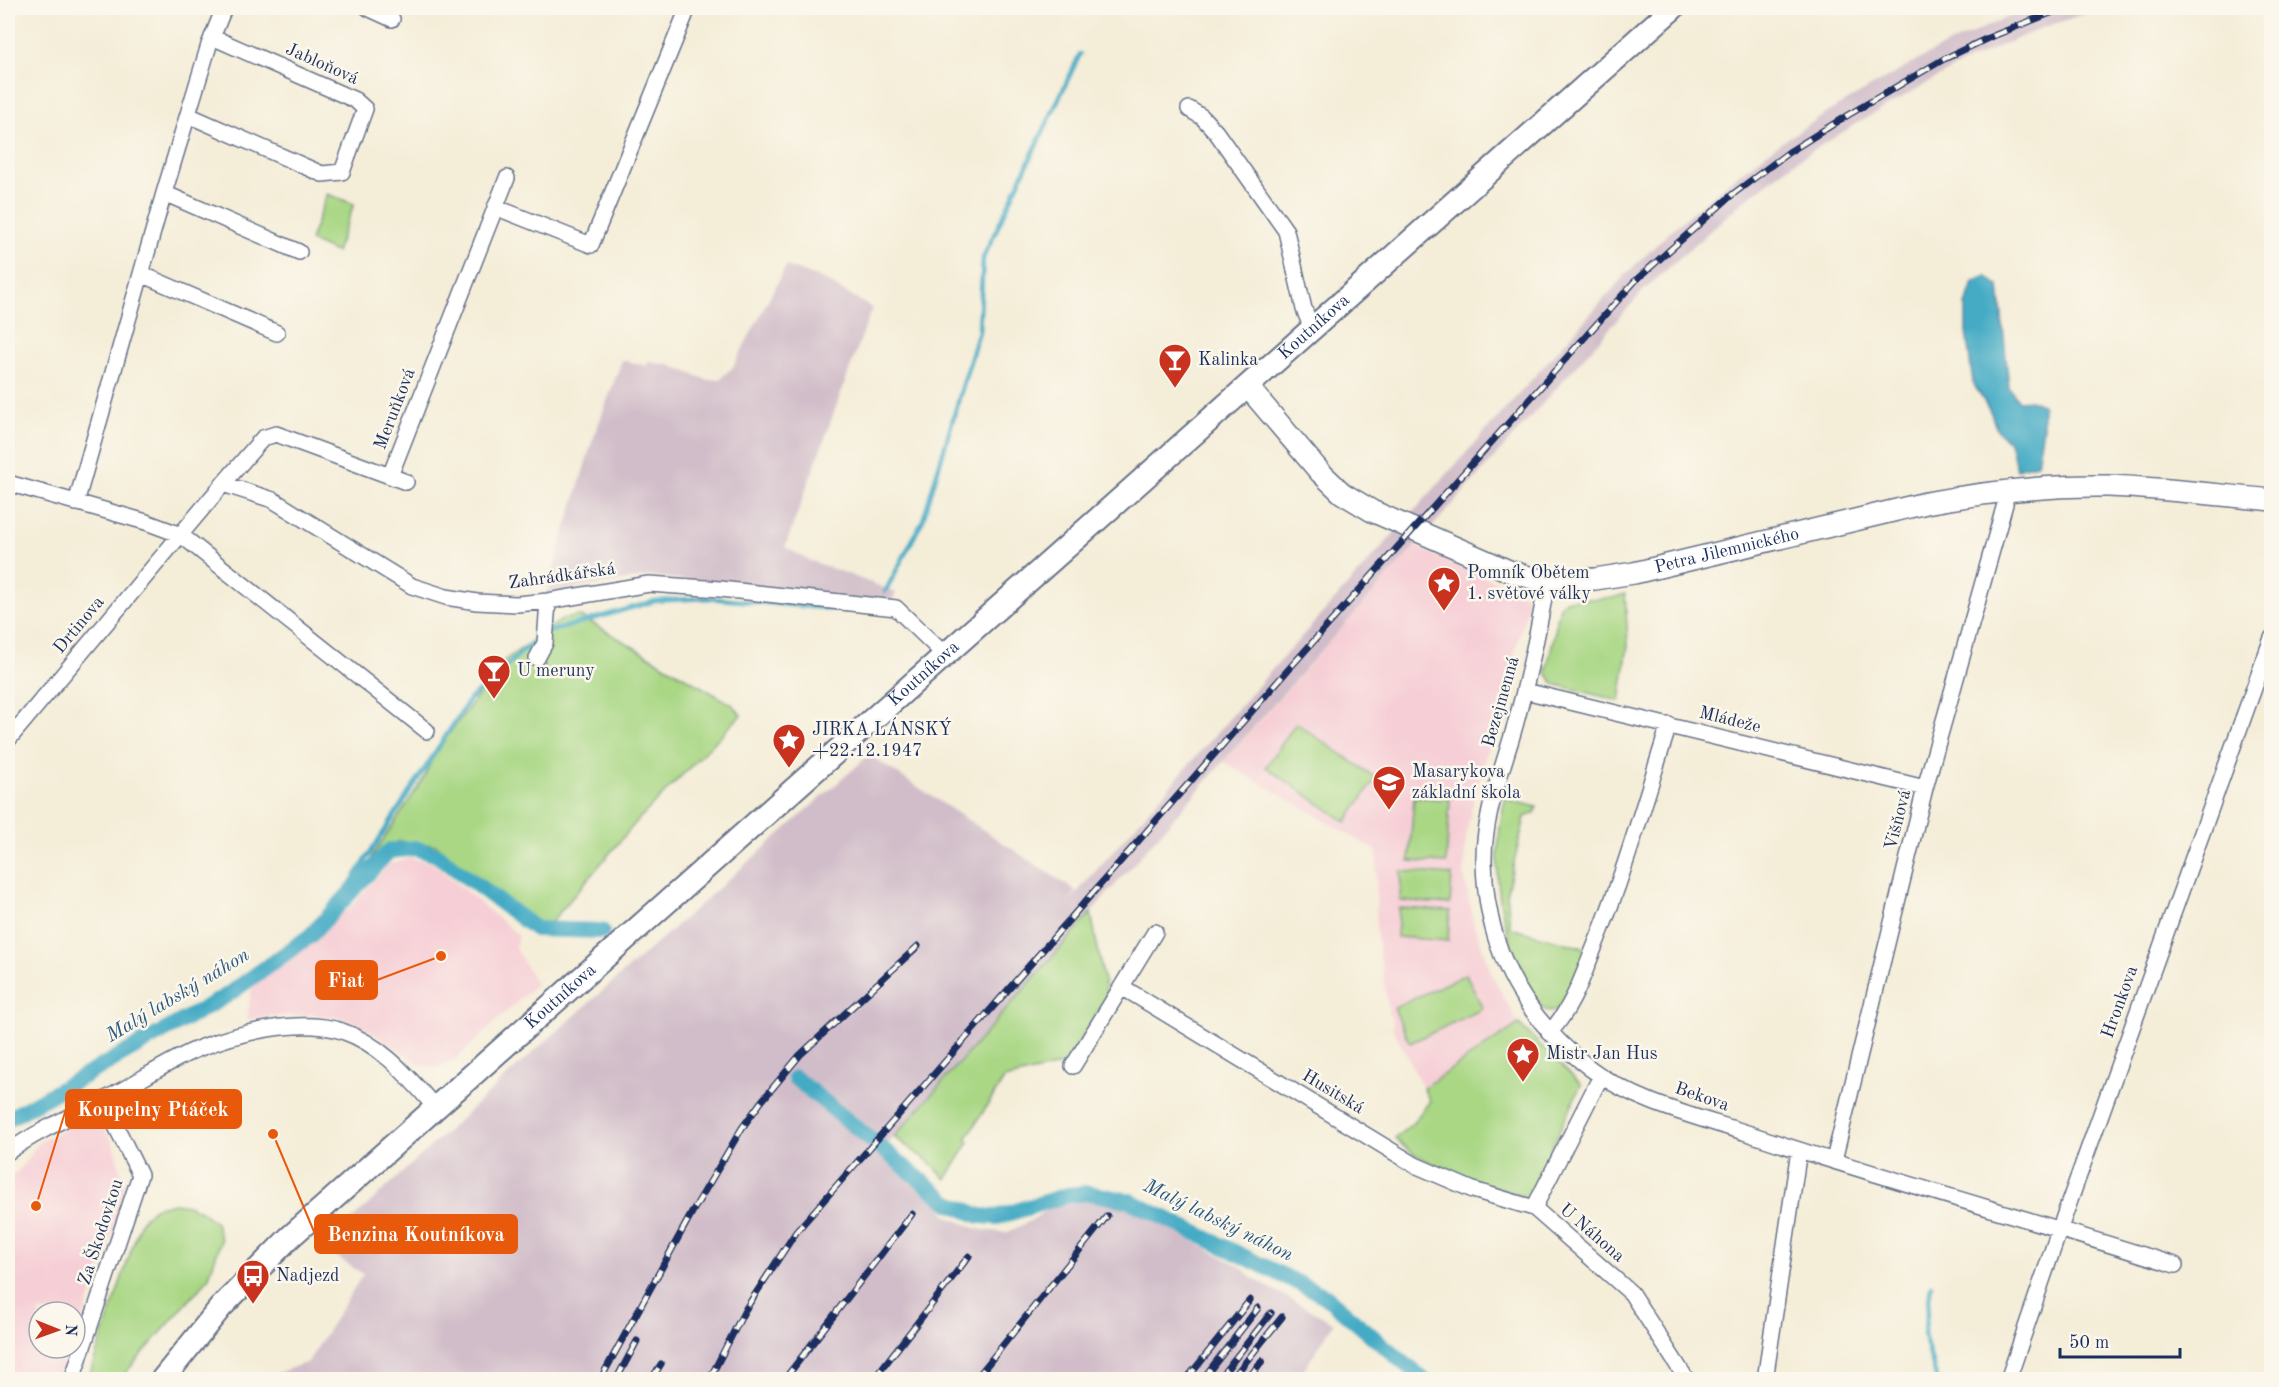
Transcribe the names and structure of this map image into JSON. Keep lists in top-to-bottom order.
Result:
{
  "streets": {
    "main road": ["Koutníkova"],
    "street": [
      "Jabloňová",
      "Meruňková",
      "Petra Jilemnického",
      "Zahrádkářská",
      "Drtinova",
      "Bezejmenná",
      "Mládeže",
      "Višňová",
      "Hronkova",
      "Husitská",
      "Bekova",
      "Za Škodovkou",
      "U Náhona"
    ]
  },
  "crossings": [
    ["Koutníkova", "Petra Jilemnického"],
    ["Koutníkova", "Zahrádkářská"],
    ["Meruňková", "Zahrádkářská"],
    ["Petra Jilemnického", "Bezejmenná"],
    ["Petra Jilemnického", "Višňová"],
    ["Bezejmenná", "Mládeže"],
    ["Bezejmenná", "Bekova"],
    ["Mládeže", "Višňová"],
    ["Višňová", "Bekova"],
    ["Hronkova", "Bekova"],
    ["Husitská", "U Náhona"],
    ["Bekova", "U Náhona"]
  ],
  "water": ["Malý labský náhon"],
  "places": {
    "bar": ["Kalinka", "U meruny"],
    "place": ["Pomník Obětem 1. světové války", "JIRKA LÁNSKÝ +22.12.1947", "Mistr Jan Hus"],
    "school or university": ["Masarykova základní škola"],
    "other": ["Fiat", "Benzina Koutníkova", "Koupelny Ptáček"],
    "bus stop": ["Nadjezd"]
  },
  "scale_bar": "50 m",
  "north": "right"
}
